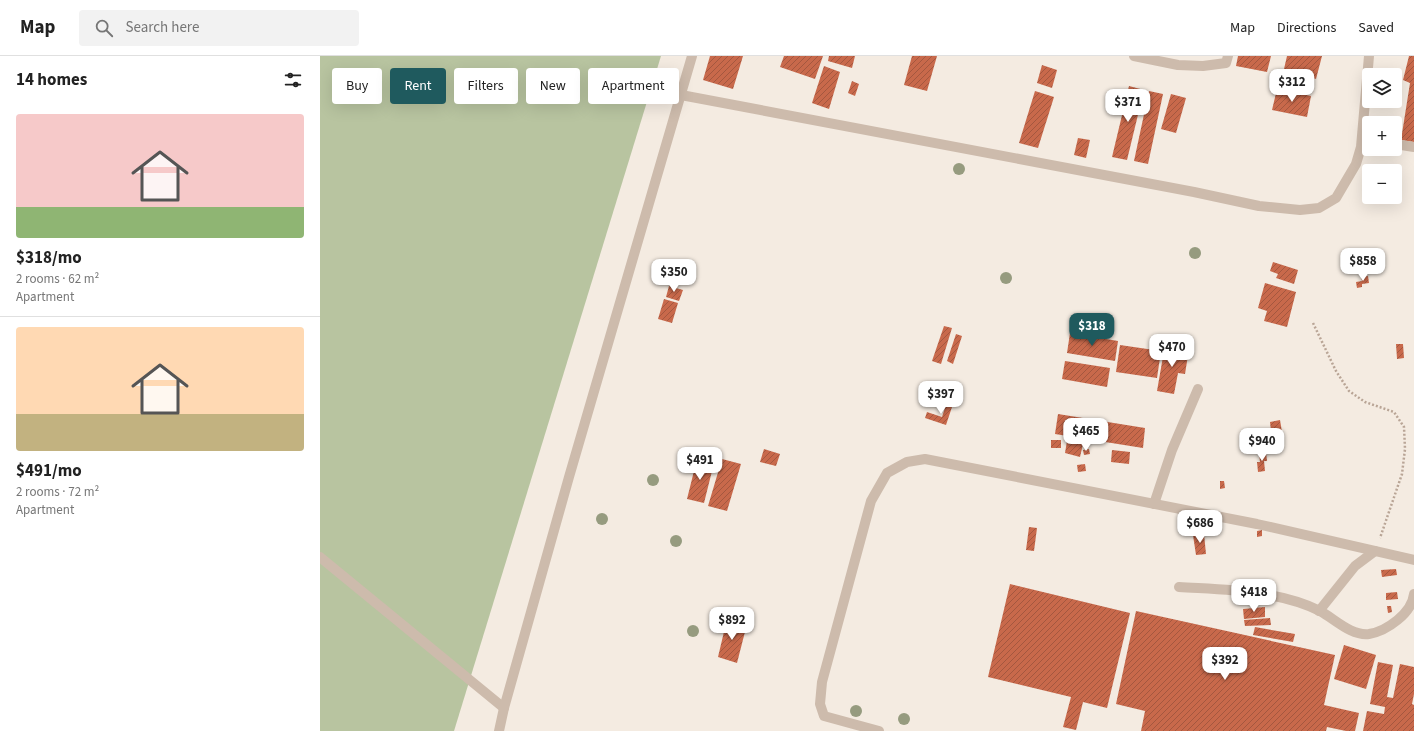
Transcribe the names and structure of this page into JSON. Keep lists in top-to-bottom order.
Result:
{
  "page": {
    "header": "Map",
    "search": "Search here",
    "nav": ["Map", "Directions", "Saved"],
    "heading": "14 homes",
    "map_buttons": ["+", "−"],
    "chip": [
      "Buy",
      "Rent",
      "Filters",
      "New",
      "Apartment"
    ],
    "price": [
      "$312",
      "$371",
      "$858",
      "$350",
      "$318",
      "$470",
      "$397",
      "$465",
      "$940",
      "$491",
      "$686",
      "$418",
      "$892",
      "$392"
    ],
    "list": [
      {
        "name": "$318/mo",
        "note": "2 rooms · 62 m² · Apartment"
      },
      {
        "name": "$491/mo",
        "note": "2 rooms · 72 m² · Apartment"
      }
    ]
  }
}
